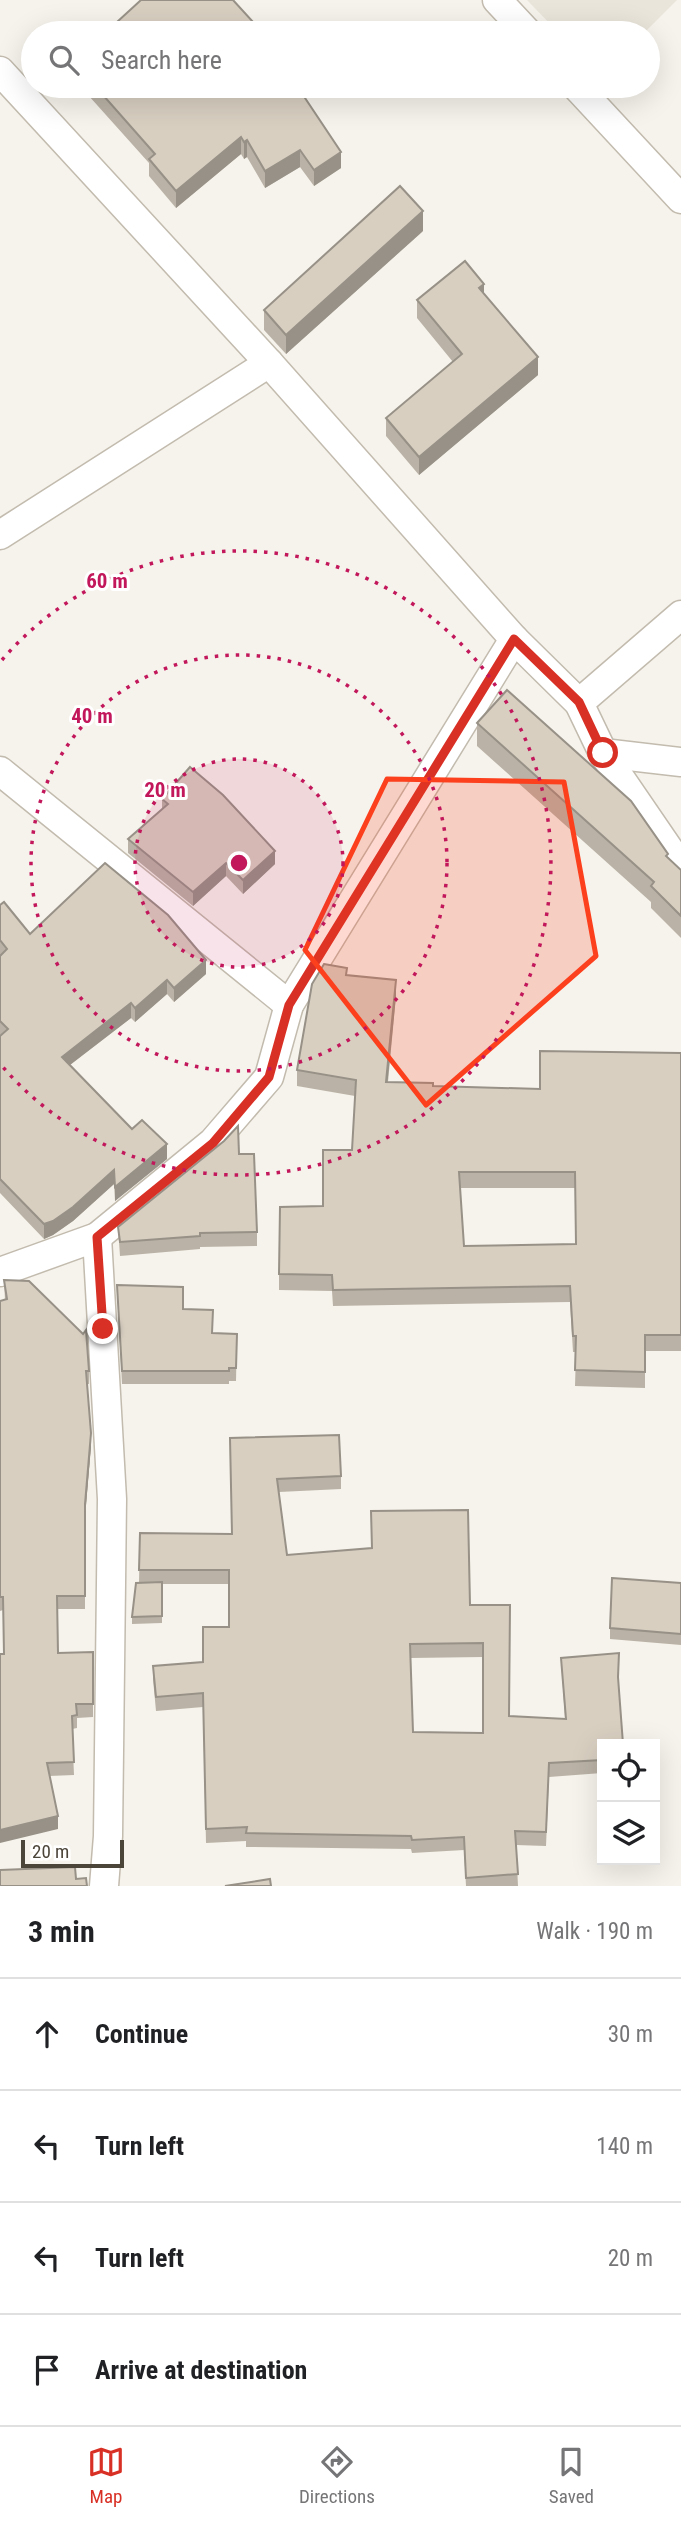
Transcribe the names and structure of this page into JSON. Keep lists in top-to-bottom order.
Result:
{
  "scale_bar": "20 m",
  "page": {
    "search": "Search here",
    "scale": "20 m",
    "heading": ["3 min", "Walk · 190 m"],
    "list": [
      ["Continue", "30 m"],
      ["Turn left", "140 m"],
      ["Turn left", "20 m"],
      "Arrive at destination"
    ],
    "nav": ["Map", "Directions", "Saved"]
  },
  "rings": ["60 m", "40 m", "20 m"]
}
